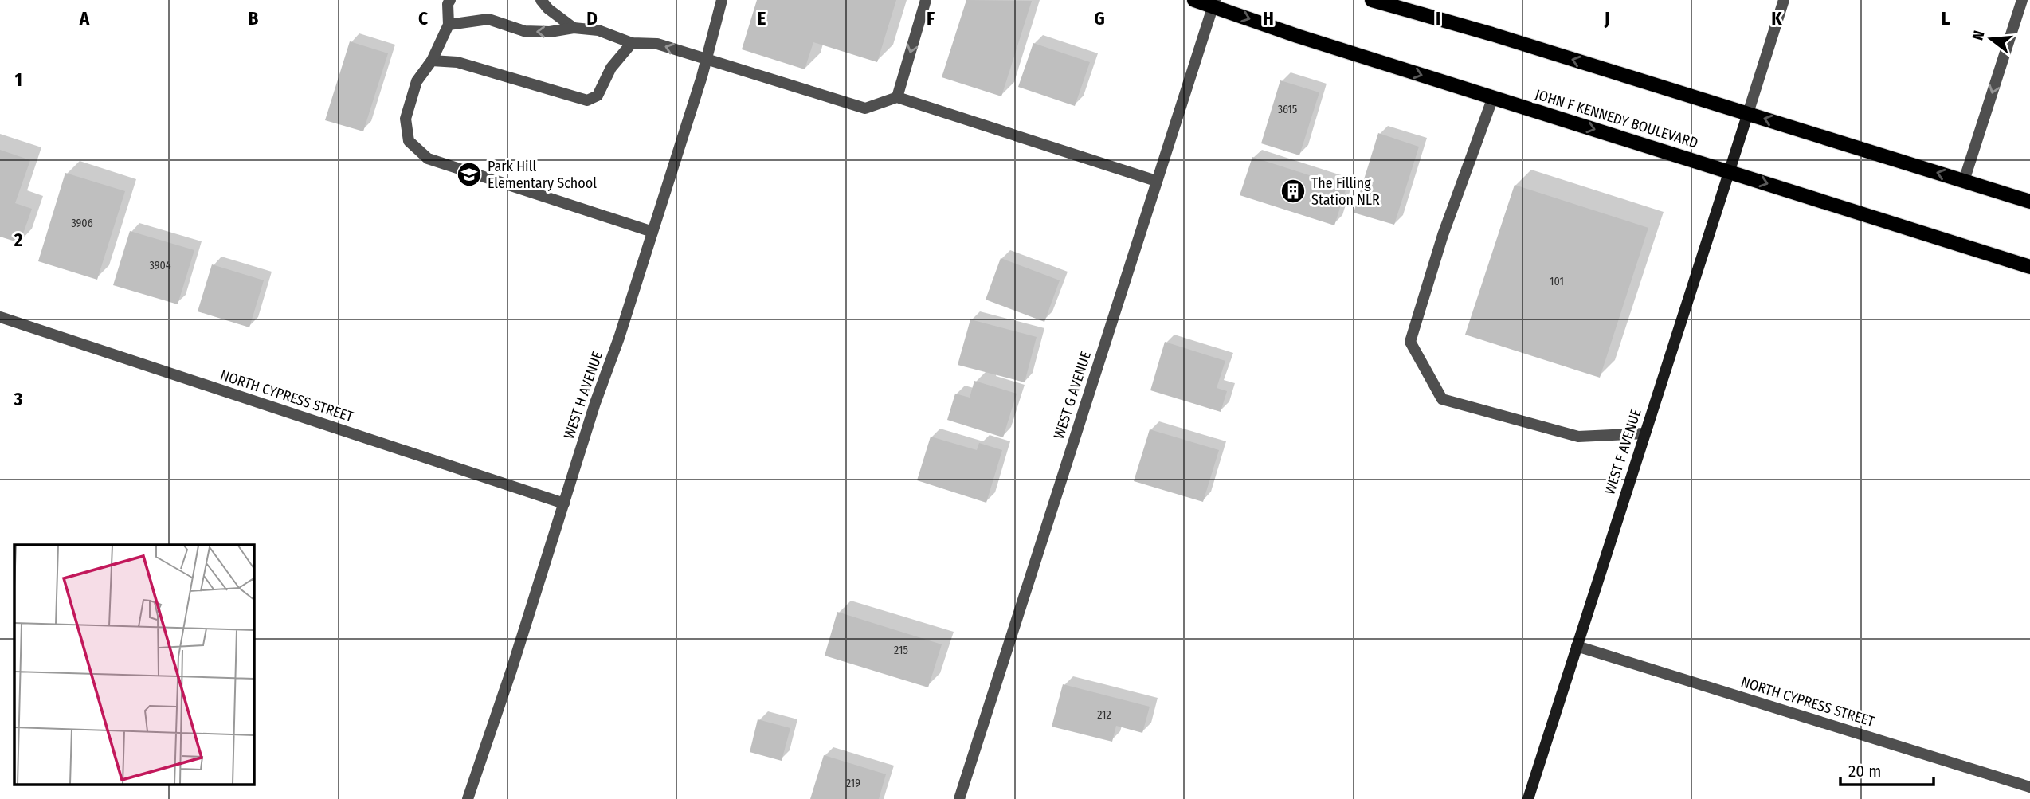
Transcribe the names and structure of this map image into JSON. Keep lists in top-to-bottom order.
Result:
{
  "streets": {
    "main road": ["JOHN F KENNEDY BOULEVARD"],
    "street": [
      "WEST H AVENUE",
      "WEST G AVENUE",
      "NORTH CYPRESS STREET",
      "WEST F AVENUE"
    ]
  },
  "crossings": [
    ["JOHN F KENNEDY BOULEVARD", "WEST G AVENUE"],
    ["JOHN F KENNEDY BOULEVARD", "WEST F AVENUE"],
    ["WEST H AVENUE", "NORTH CYPRESS STREET"],
    ["NORTH CYPRESS STREET", "WEST F AVENUE"]
  ],
  "places": {
    "school or university": ["Park Hill Elementary School"],
    "building": ["The Filling Station NLR"]
  },
  "house_numbers": [
    "3615",
    "3906",
    "3904",
    "101",
    "215",
    "212",
    "219"
  ],
  "scale_bar": "20 m",
  "north": "left",
  "grid": {
    "columns": [
      "A",
      "B",
      "C",
      "D",
      "E",
      "F",
      "G",
      "H",
      "I",
      "J",
      "K",
      "L"
    ],
    "rows": ["1", "2", "3"]
  }
}
